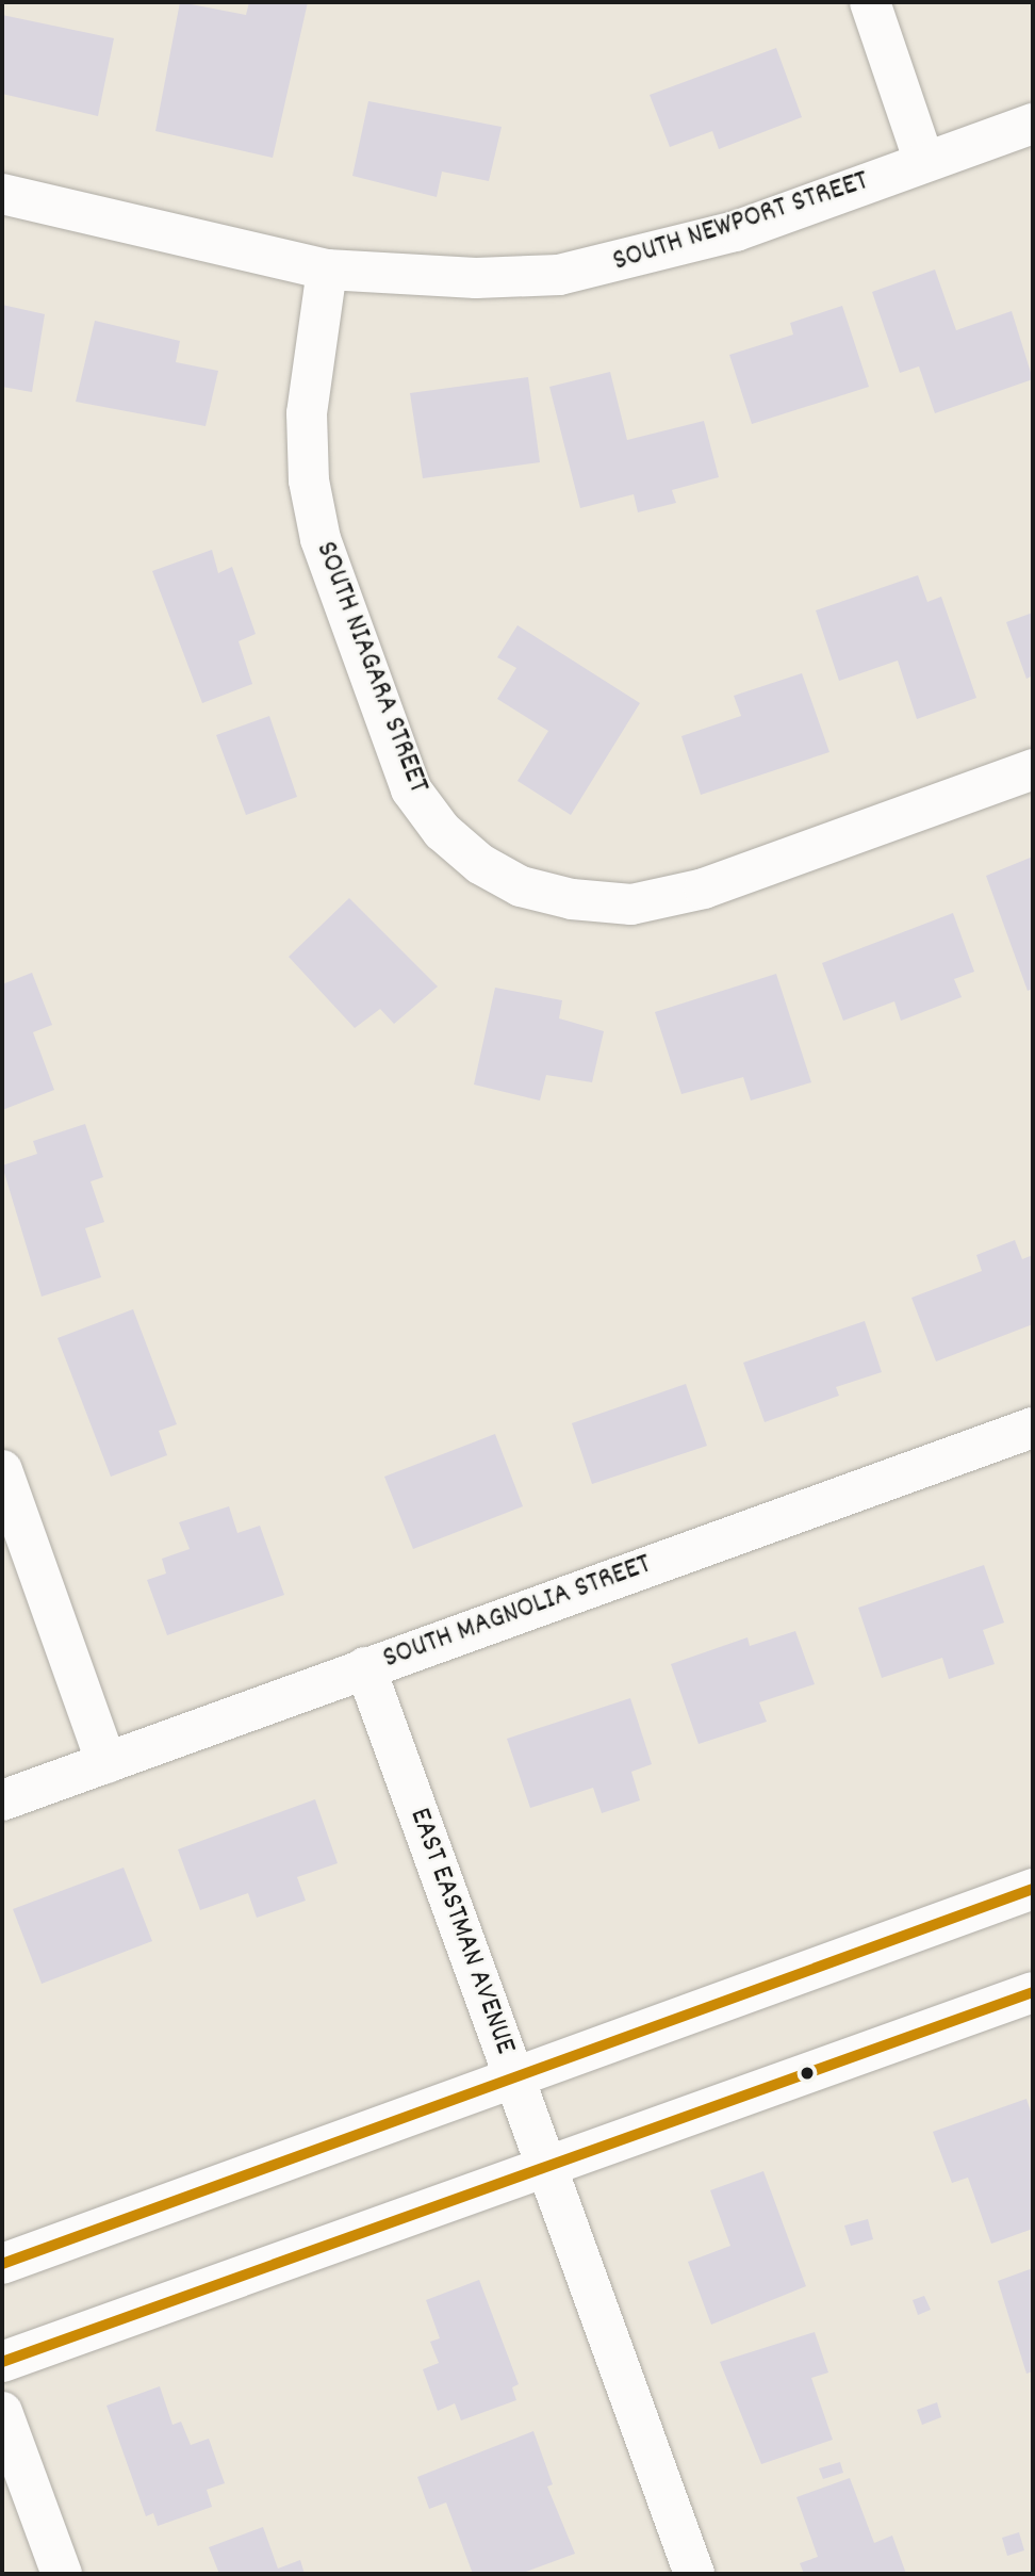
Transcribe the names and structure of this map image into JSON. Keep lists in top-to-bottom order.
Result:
{
  "streets": {
    "street": [
      "SOUTH NEWPORT STREET",
      "SOUTH NIAGARA STREET",
      "SOUTH MAGNOLIA STREET",
      "EAST EASTMAN AVENUE"
    ]
  },
  "crossings": [
    ["SOUTH NEWPORT STREET", "SOUTH NIAGARA STREET"],
    ["SOUTH MAGNOLIA STREET", "EAST EASTMAN AVENUE"]
  ]
}
